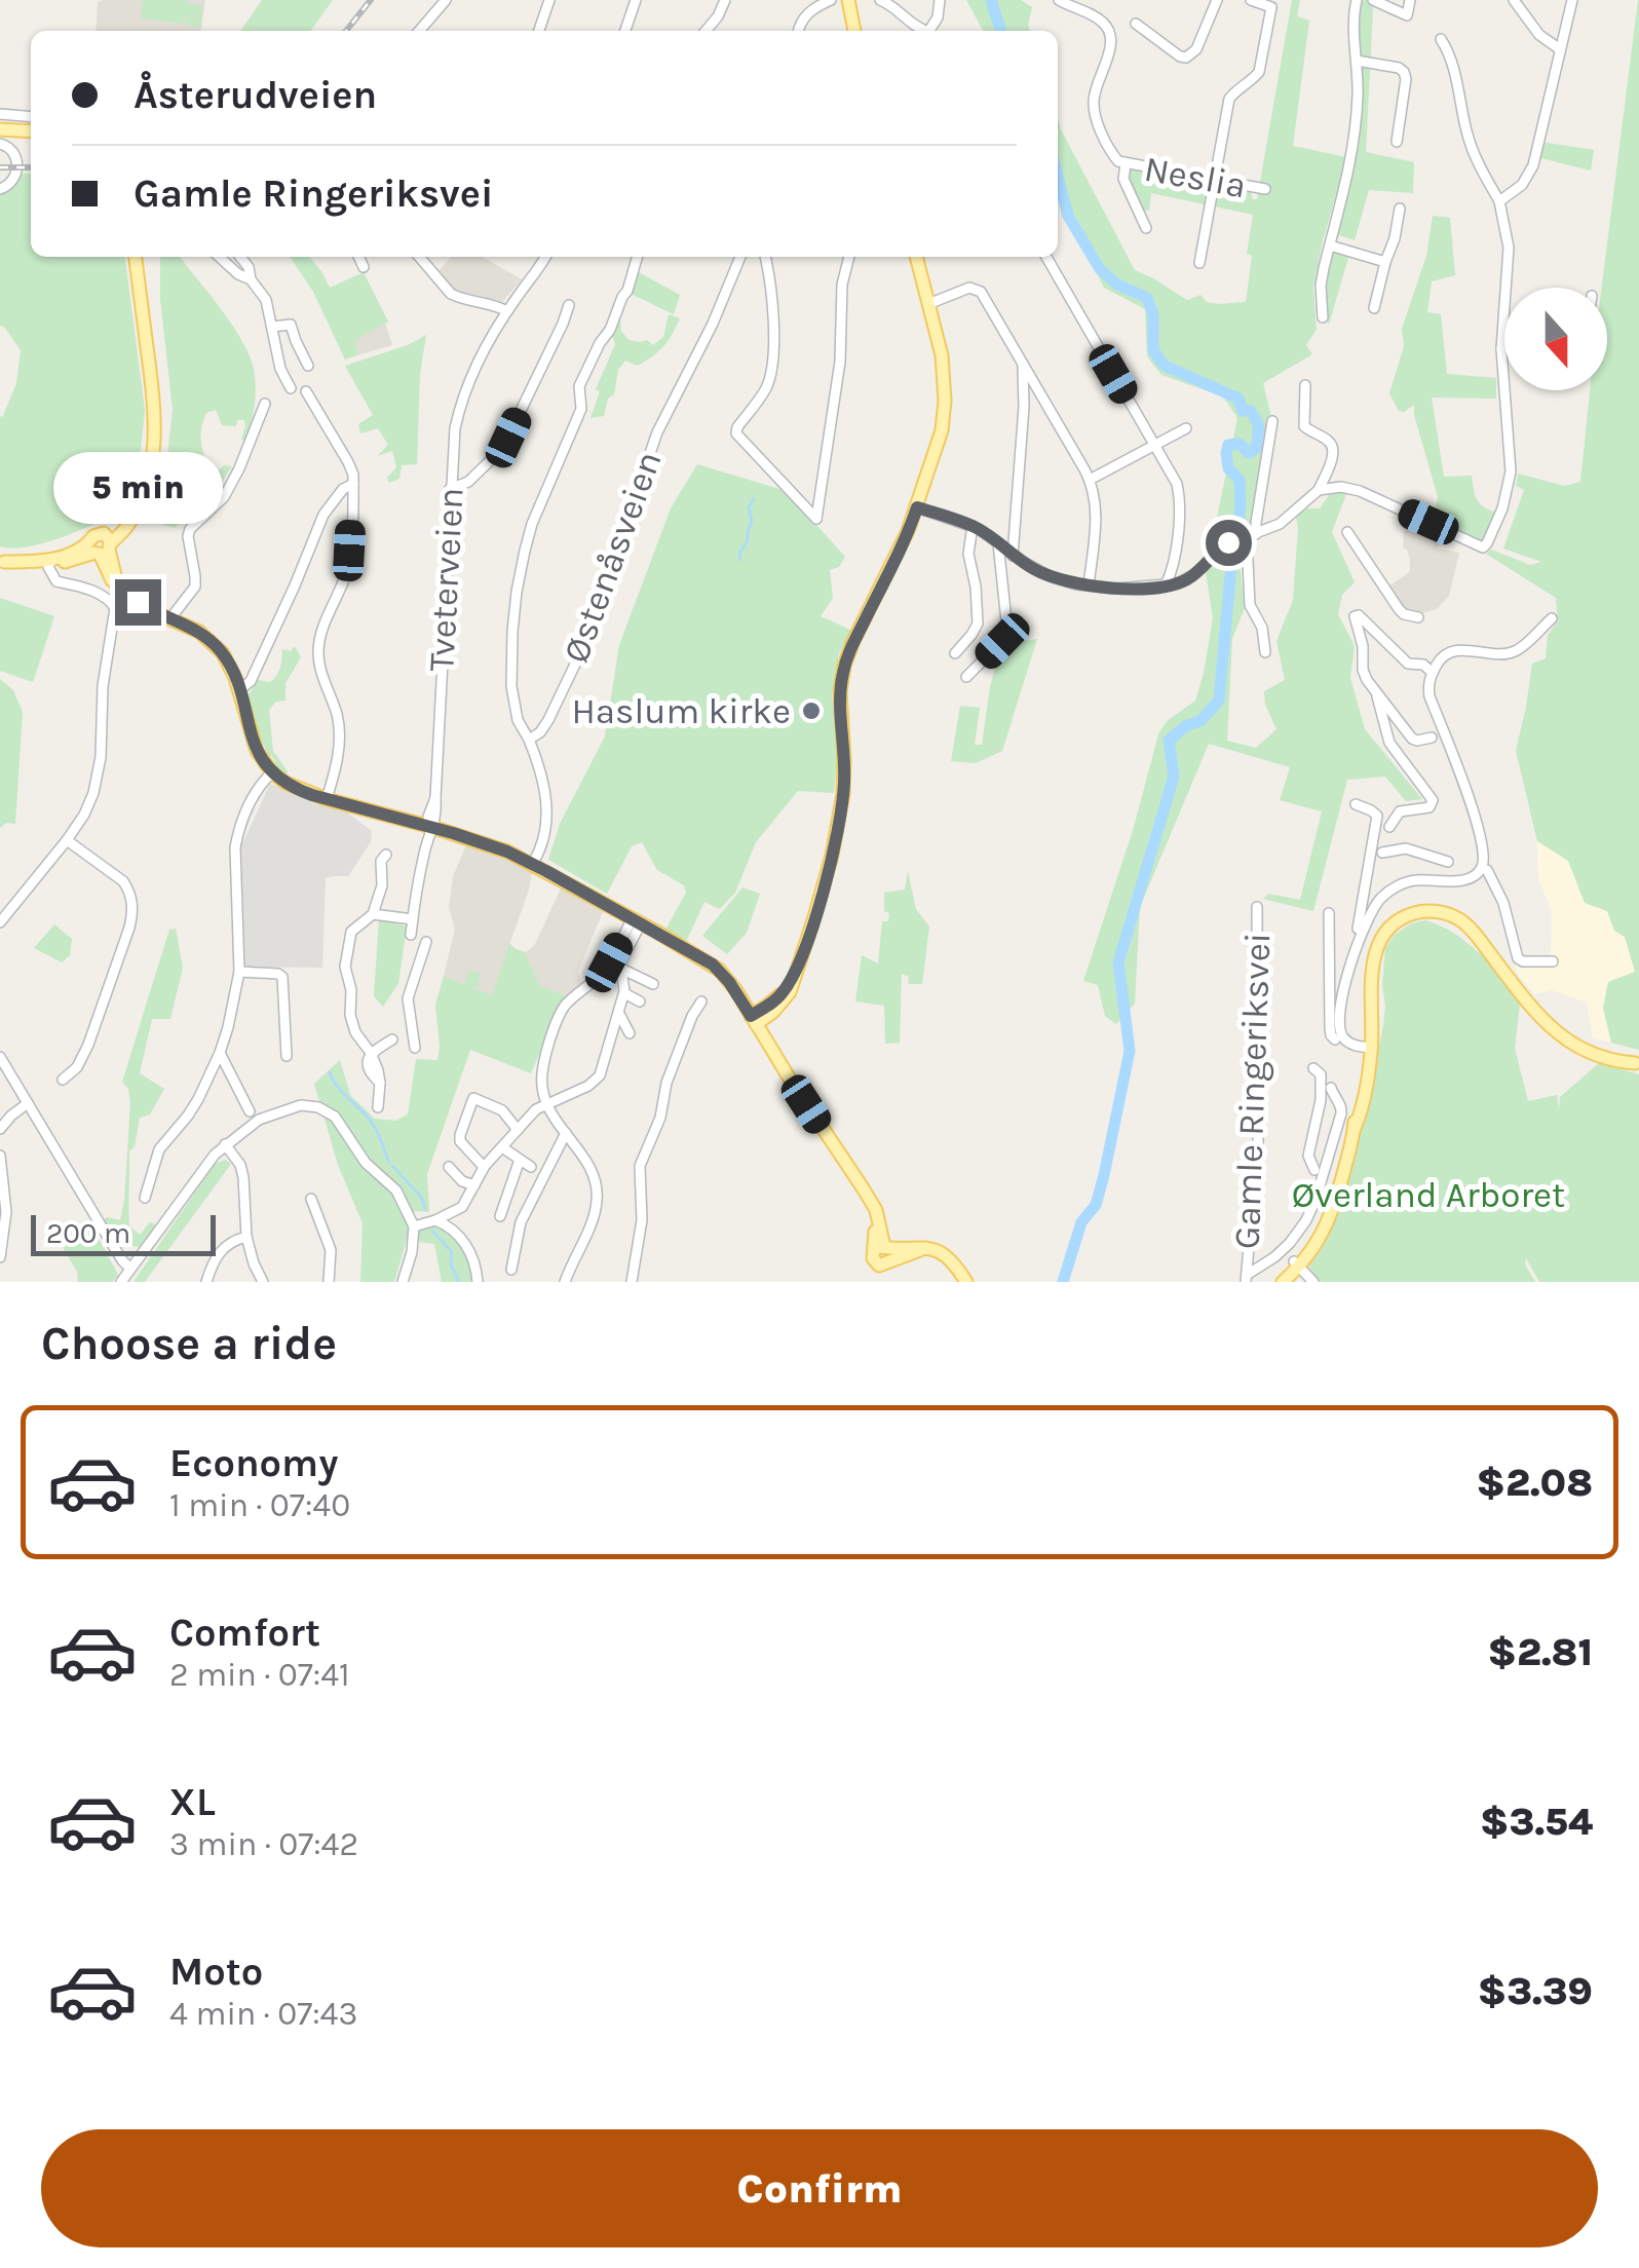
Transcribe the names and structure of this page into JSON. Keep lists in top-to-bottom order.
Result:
{
  "streets": {
    "main road": ["Gamle Ringeriksvei"],
    "street": ["Neslia", "Østenåsveien", "Tveterveien"]
  },
  "parks": ["Øverland Arboret"],
  "places": ["Haslum kirke"],
  "scale_bar": "200 m",
  "north": "bottom",
  "page": {
    "banner": ["Åsterudveien", "Gamle Ringeriksvei"],
    "bubble": "5 min",
    "scale": "200 m",
    "heading": "Choose a ride",
    "list": [
      {
        "name": "Economy",
        "note": "1 min · 07:40",
        "value": "$2.08"
      },
      {
        "name": "Comfort",
        "note": "2 min · 07:41",
        "value": "$2.81"
      },
      {
        "name": "XL",
        "note": "3 min · 07:42",
        "value": "$3.54"
      },
      {
        "name": "Moto",
        "note": "4 min · 07:43",
        "value": "$3.39"
      }
    ],
    "buttons": "Confirm"
  }
}
